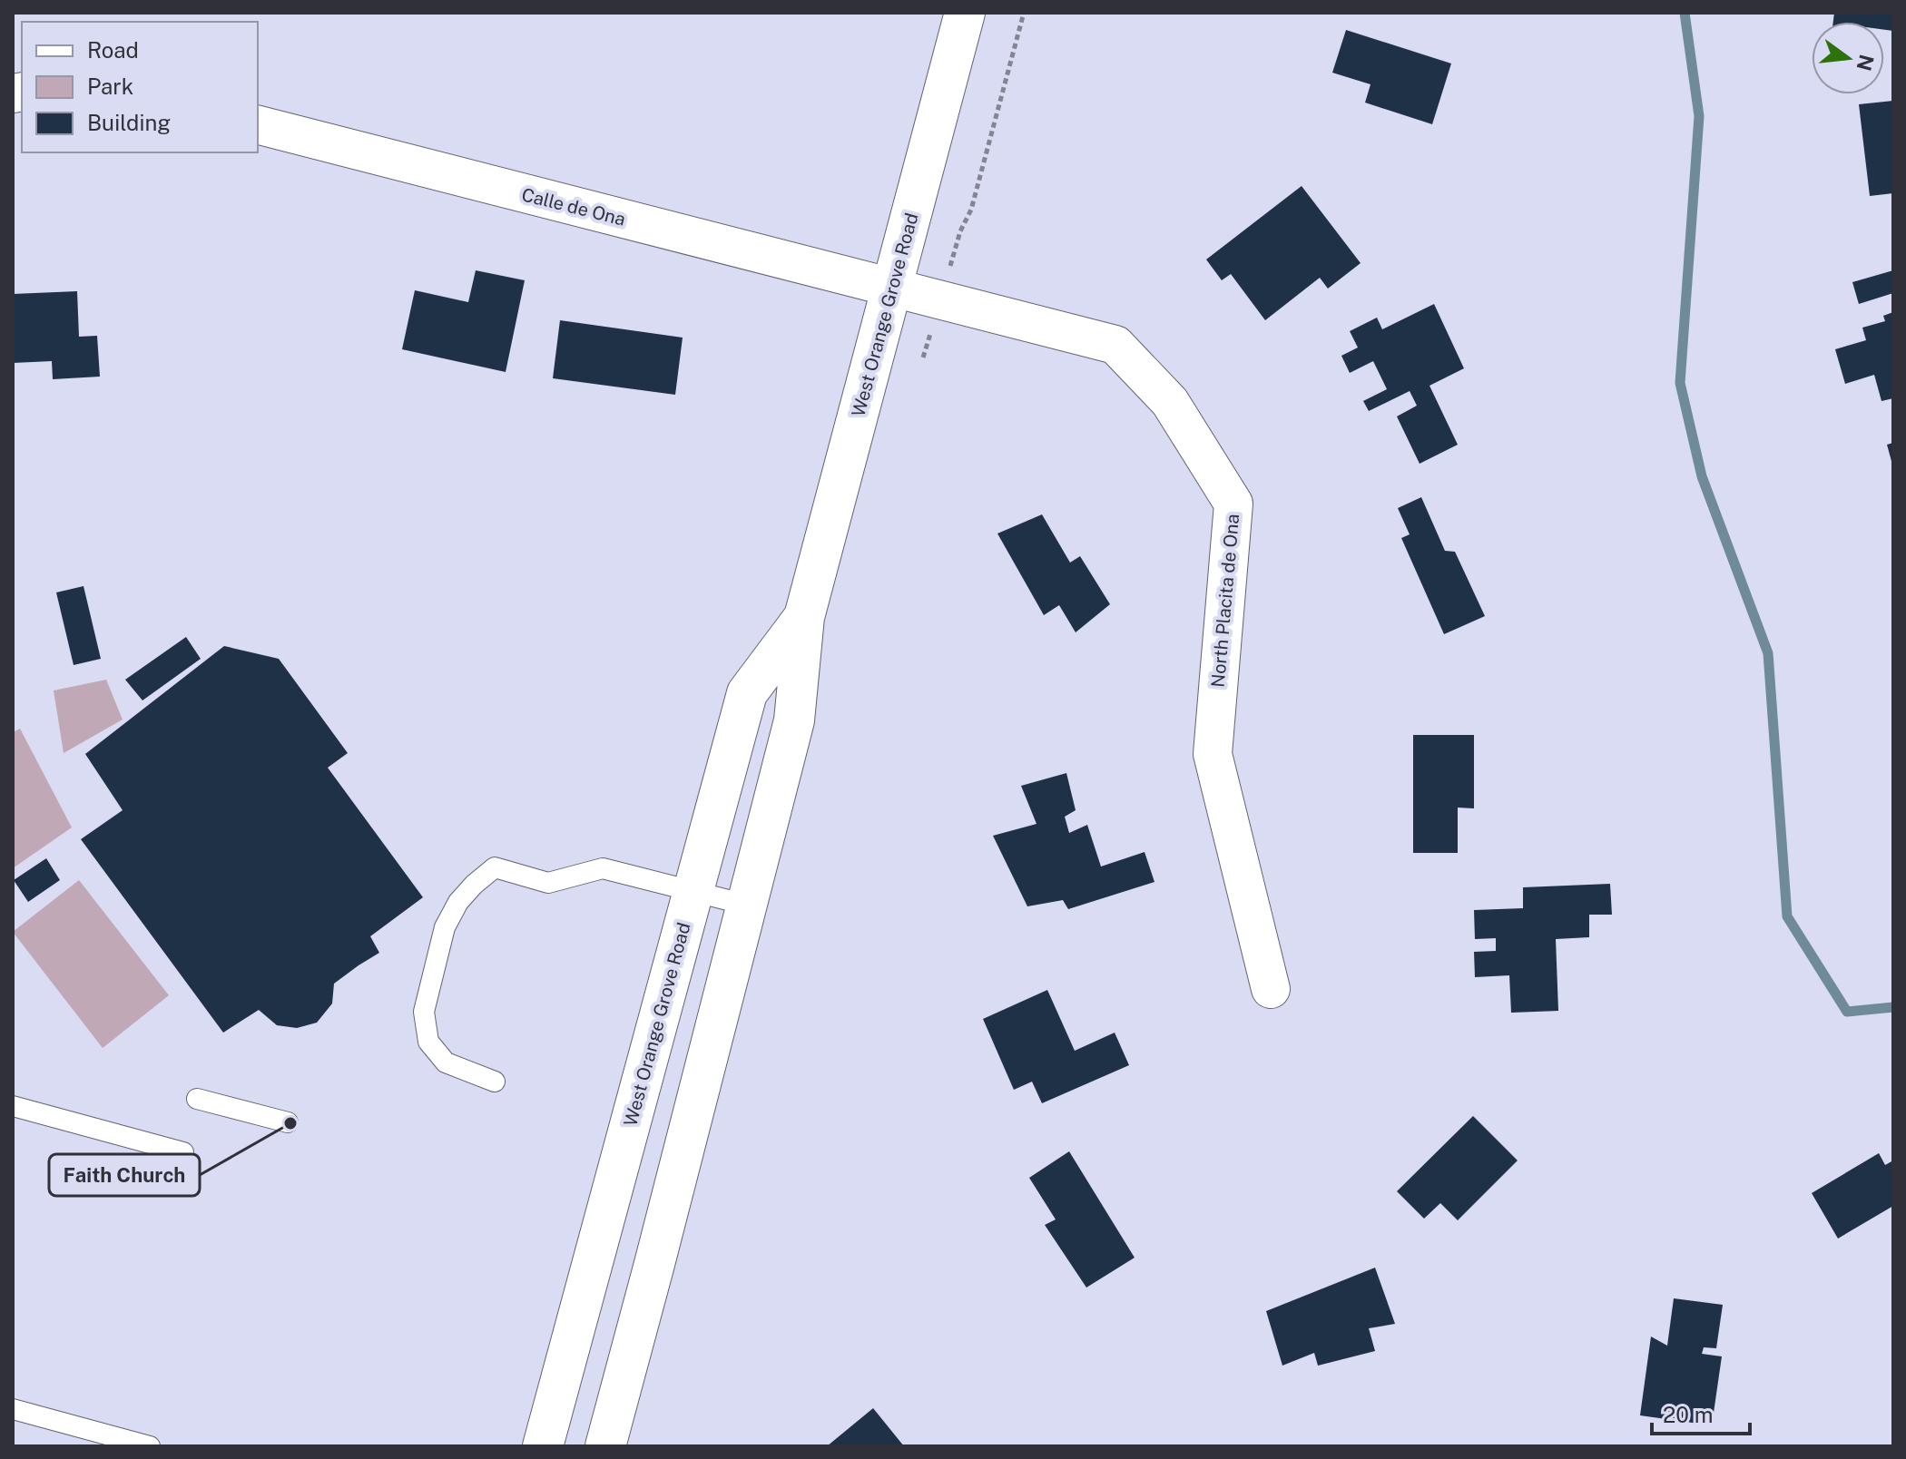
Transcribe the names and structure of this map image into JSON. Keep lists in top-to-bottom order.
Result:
{
  "streets": {
    "main road": ["West Orange Grove Road"],
    "street": ["Calle de Ona", "North Placita de Ona"]
  },
  "crossings": [
    ["Calle de Ona", "West Orange Grove Road"],
    ["Calle de Ona", "North Placita de Ona"],
    ["West Orange Grove Road", "North Placita de Ona"]
  ],
  "places": ["Faith Church"],
  "legend": ["Road", "Park", "Building"],
  "scale_bar": "20 m",
  "north": "right"
}
